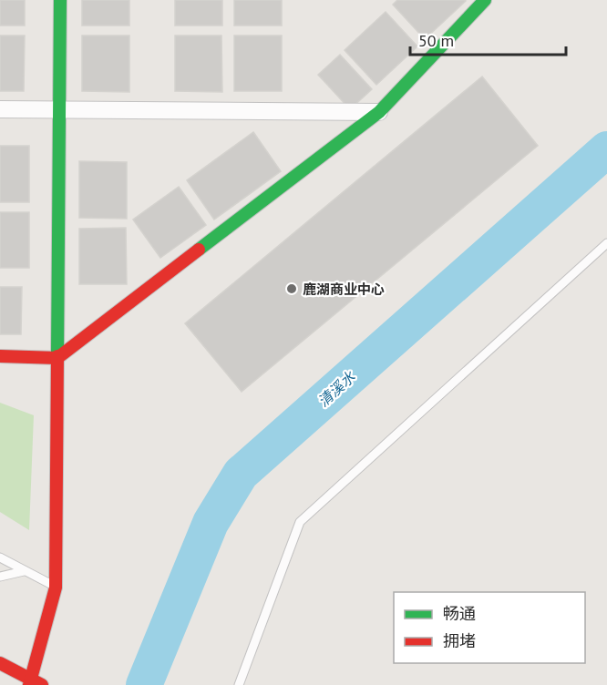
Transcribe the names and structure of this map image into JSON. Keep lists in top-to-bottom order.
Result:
{
  "water": ["清溪水"],
  "places": ["鹿湖商业中心"],
  "legend": ["畅通", "拥堵"],
  "scale_bar": "50 m"
}
